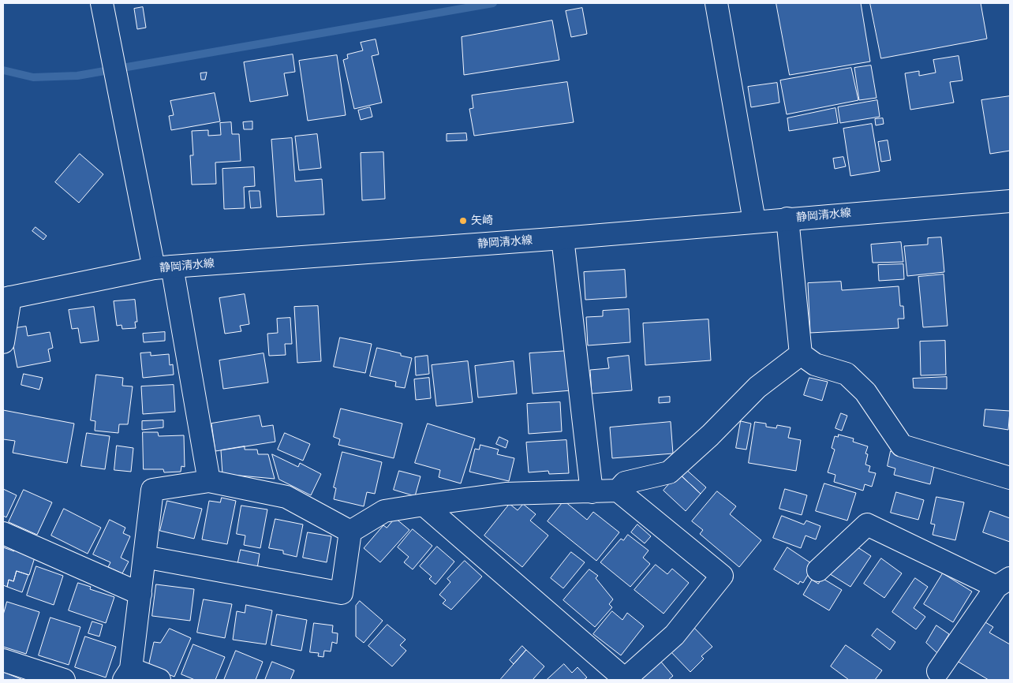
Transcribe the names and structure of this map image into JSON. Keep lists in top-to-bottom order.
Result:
{
  "streets": {
    "street": ["静岡清水線"]
  },
  "places": ["矢崎"]
}
